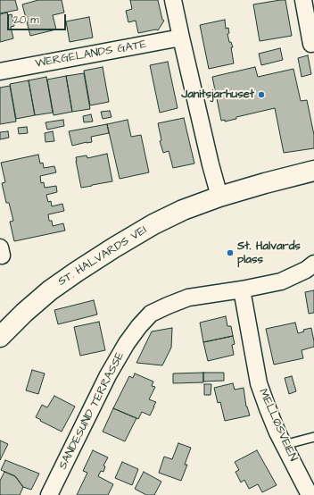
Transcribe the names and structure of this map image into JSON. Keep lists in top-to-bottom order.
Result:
{
  "streets": {
    "main road": ["ST. HALVARDS VEI"],
    "street": ["WERGELANDS GATE", "SANDESUND TERRASSE", "MELLØSVEIEN"]
  },
  "crossings": [
    ["SANDESUND TERRASSE", "MELLØSVEIEN"]
  ],
  "places": ["Janitsjarhuset", "St. Halvards plass"],
  "scale_bar": "20 m"
}
